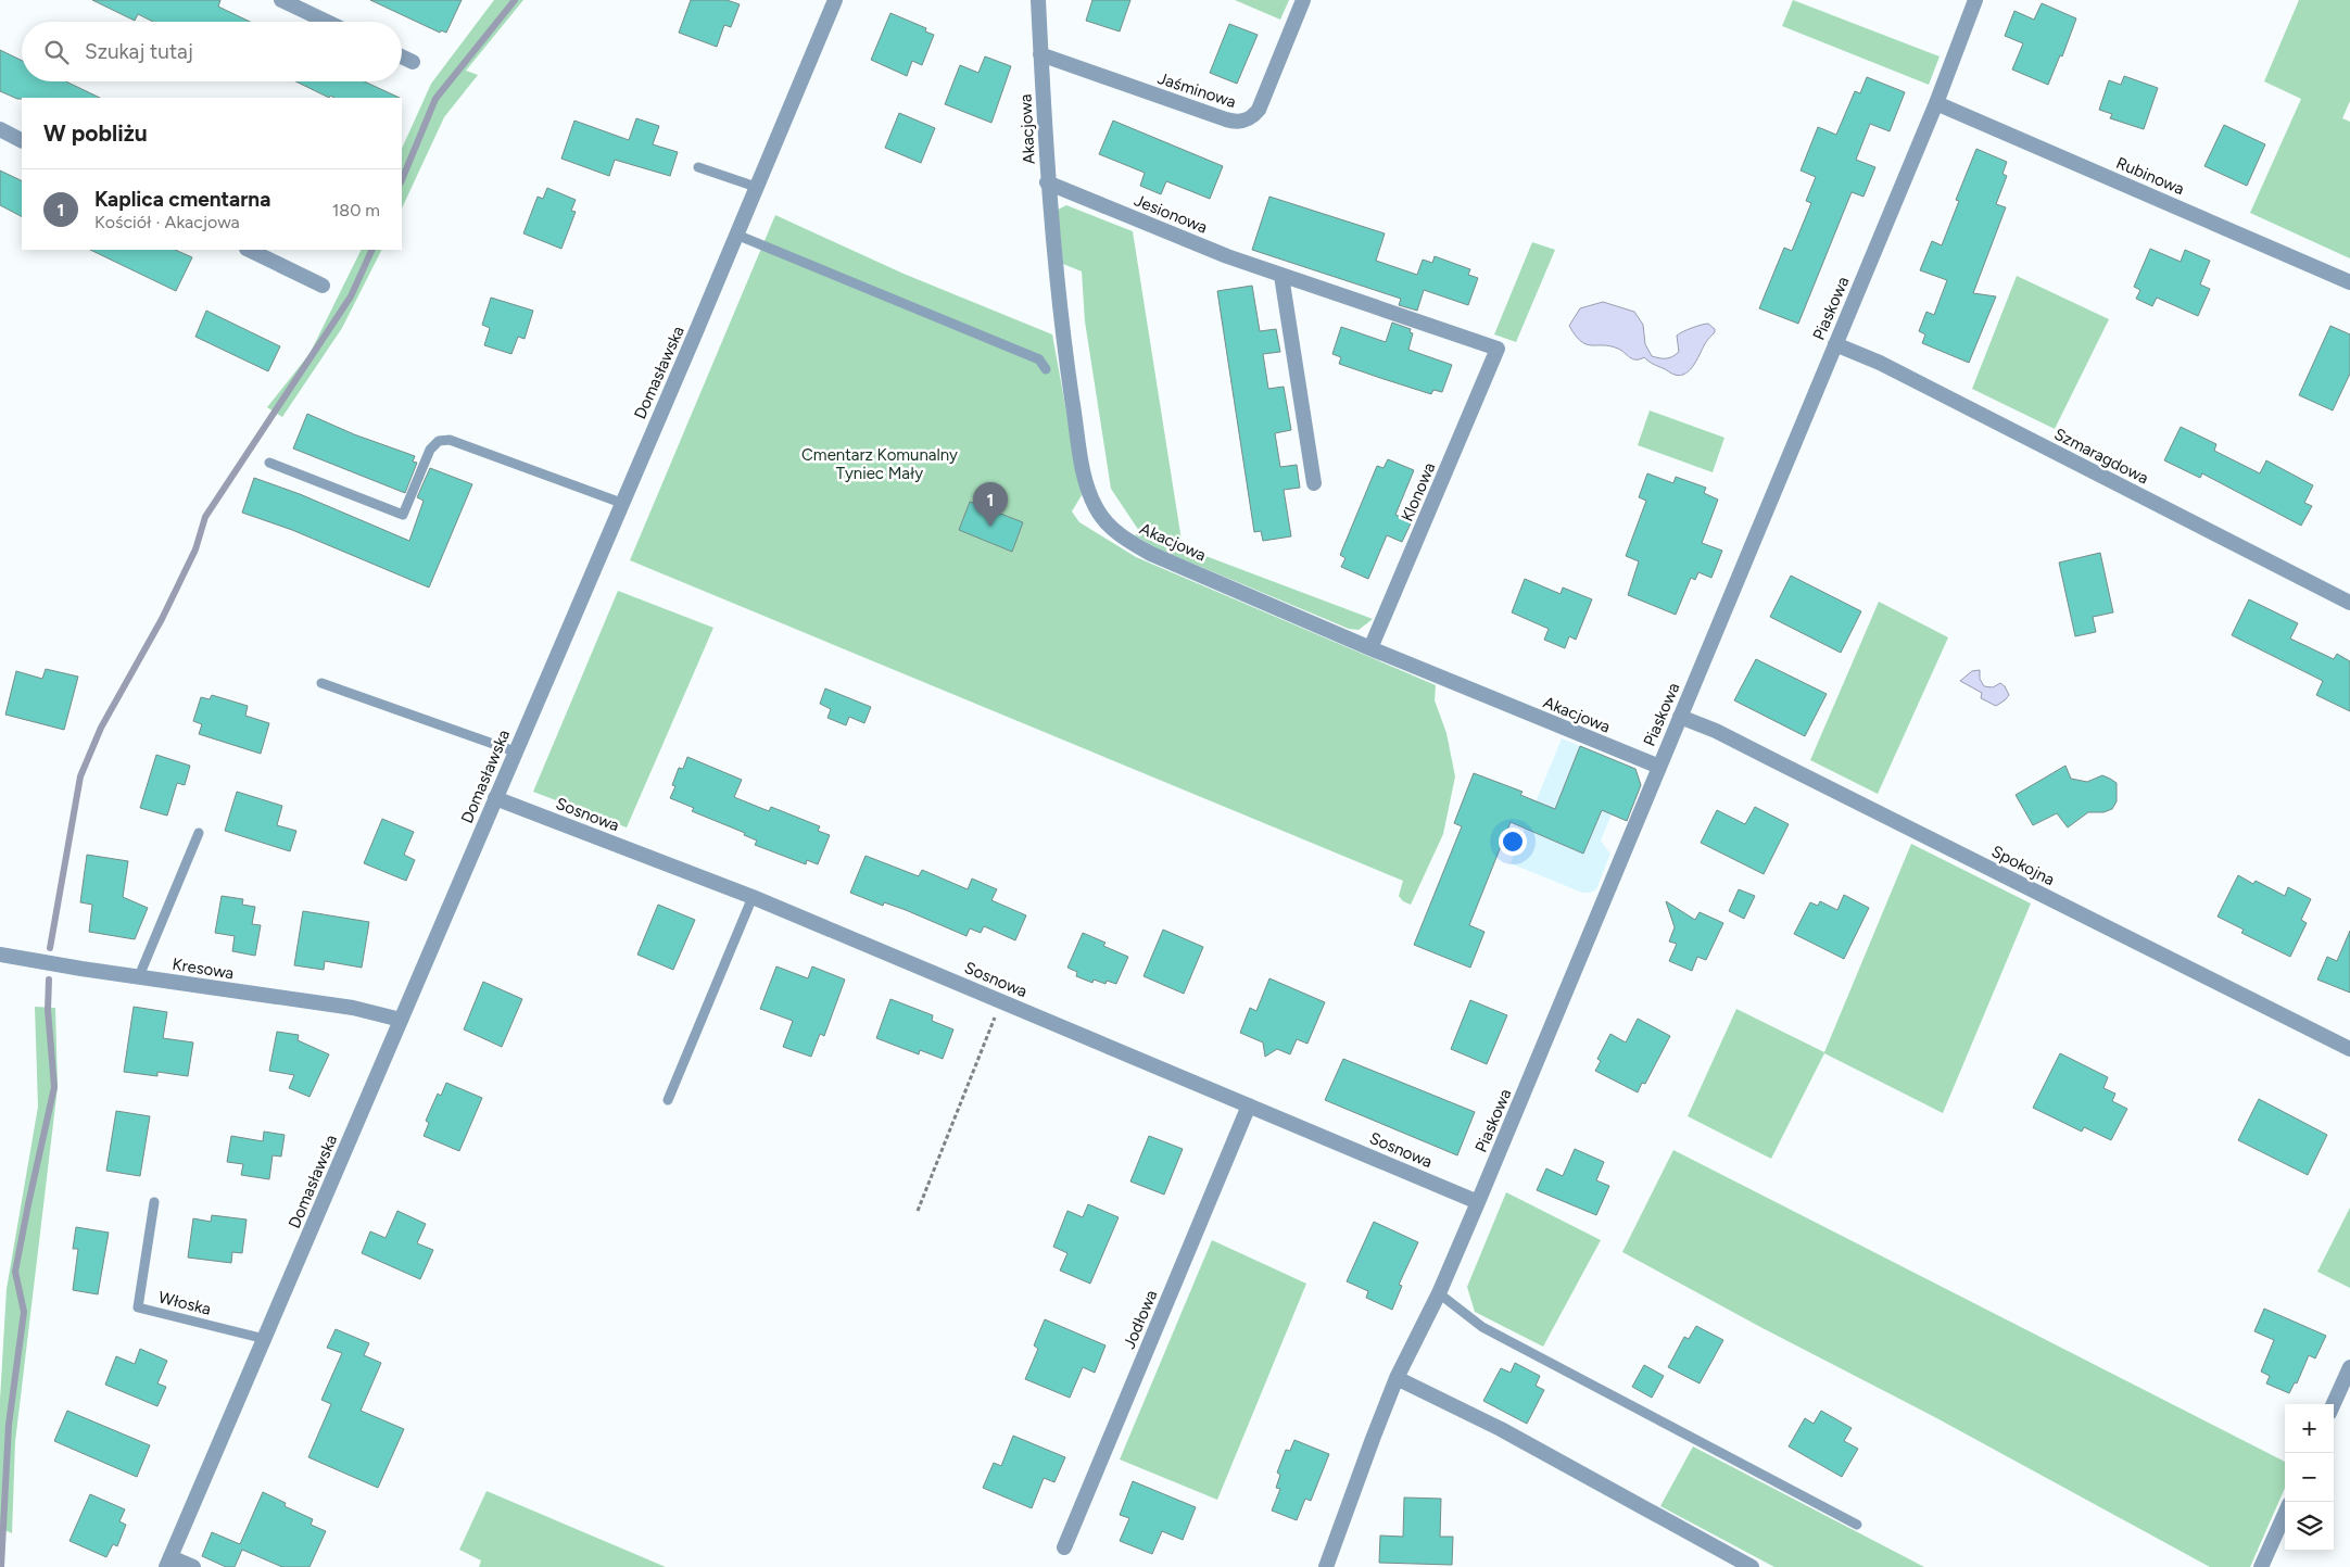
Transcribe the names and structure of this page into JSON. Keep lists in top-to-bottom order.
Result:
{
  "streets": {
    "street": [
      "Jaśminowa",
      "Akacjowa",
      "Rubinowa",
      "Jesionowa",
      "Piaskowa",
      "Domasławska",
      "Szmaragdowa",
      "Klonowa",
      "Sosnowa",
      "Spokojna",
      "Kresowa",
      "Jodłowa"
    ],
    "lane": ["Włoska"]
  },
  "crossings": [
    ["Jaśminowa", "Akacjowa"],
    ["Akacjowa", "Jesionowa"],
    ["Akacjowa", "Piaskowa"],
    ["Akacjowa", "Klonowa"],
    ["Rubinowa", "Piaskowa"],
    ["Jesionowa", "Klonowa"],
    ["Piaskowa", "Szmaragdowa"],
    ["Piaskowa", "Sosnowa"],
    ["Piaskowa", "Spokojna"],
    ["Domasławska", "Sosnowa"],
    ["Domasławska", "Kresowa"],
    ["Domasławska", "Włoska"],
    ["Sosnowa", "Jodłowa"]
  ],
  "parks": ["Cmentarz Komunalny Tyniec Mały"],
  "page": {
    "search": "Szukaj tutaj",
    "heading": "W pobliżu",
    "list": [
      {
        "mark": "1",
        "name": "Kaplica cmentarna",
        "note": "Kościół · Akacjowa",
        "value": "180 m"
      }
    ],
    "pins": "1",
    "map_buttons": ["+", "−"]
  }
}
